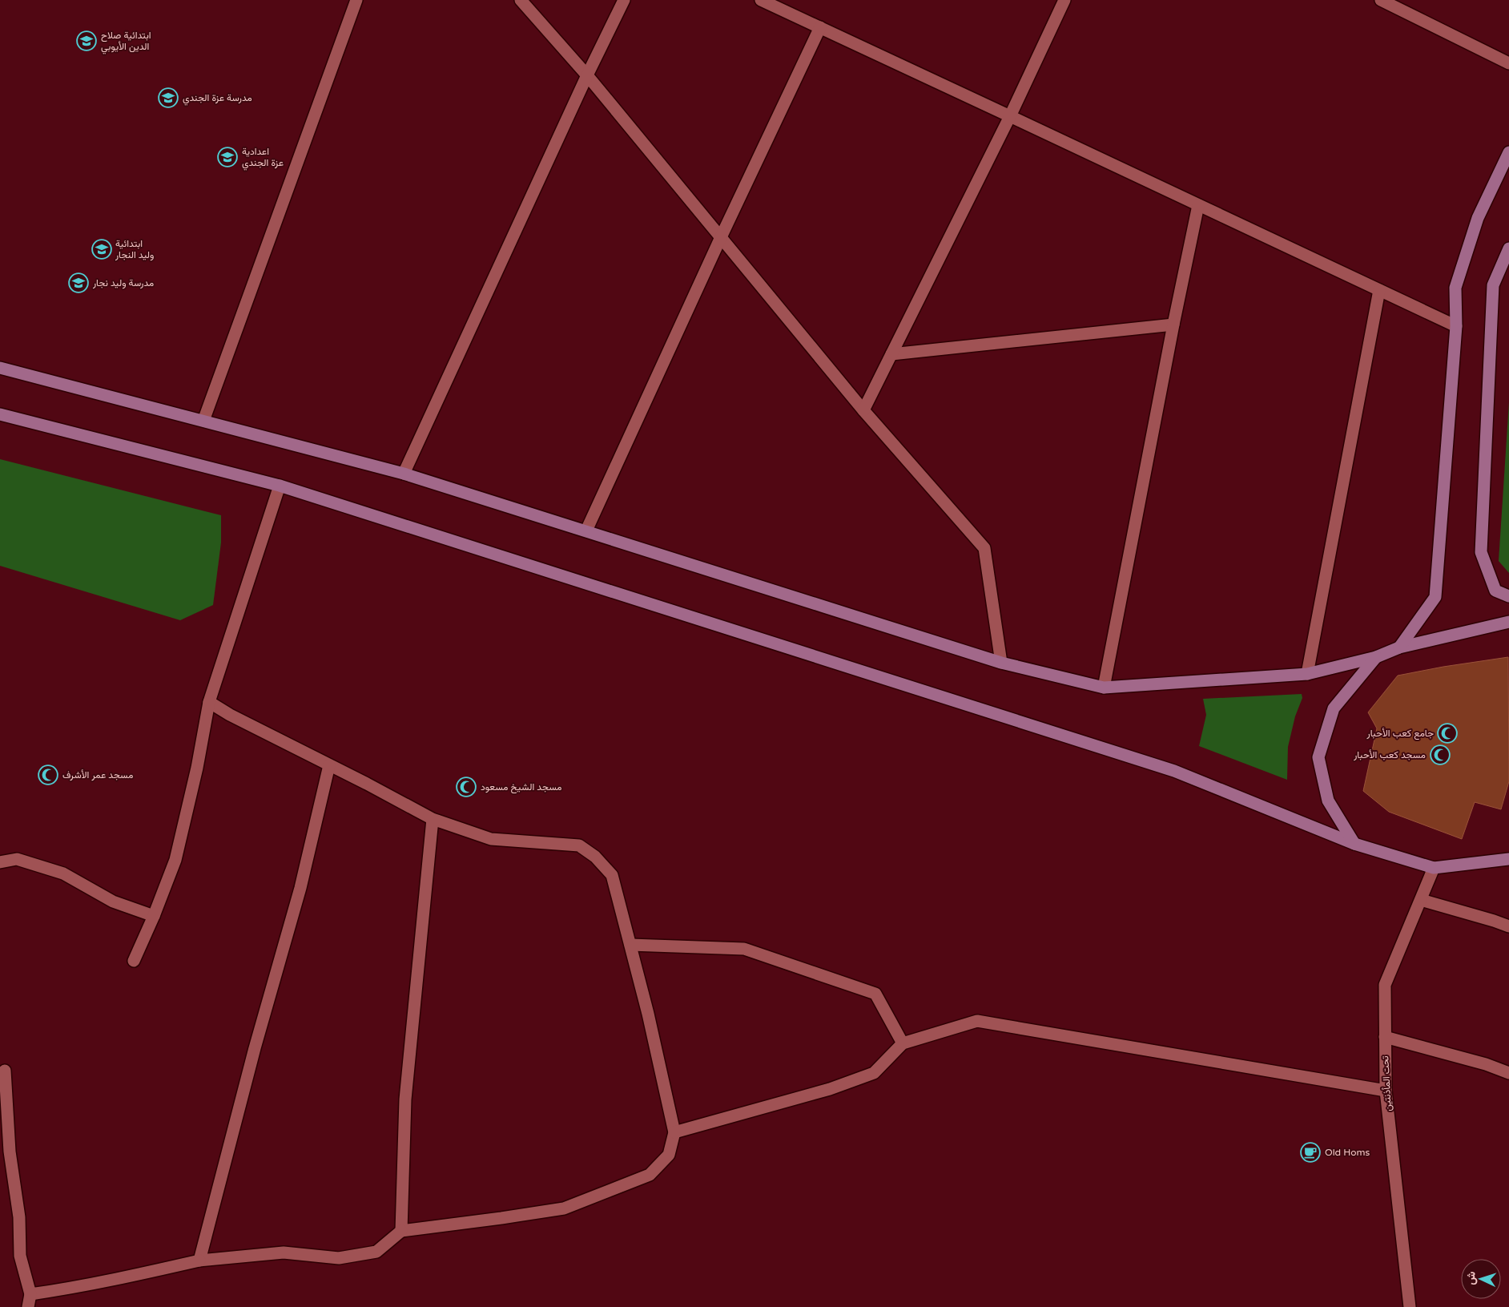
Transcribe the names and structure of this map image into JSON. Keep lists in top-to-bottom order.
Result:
{
  "streets": {
    "street": ["تحت المأذنتين"]
  },
  "places": {
    "school or university": [
      "ابتدائية صلاح الدين الأيوبي",
      "مدرسة عزة الجندي",
      "اعدادية عزة الجندي",
      "ابتدائية وليد النجار",
      "مدرسة وليد نجار"
    ],
    "mosque": [
      "جامع كعب الأحبار",
      "مسجد كعب الأحبار",
      "مسجد عمر الأشرف",
      "مسجد الشيخ مسعود"
    ],
    "cafe": ["Old Homs"]
  },
  "north": "left"
}
